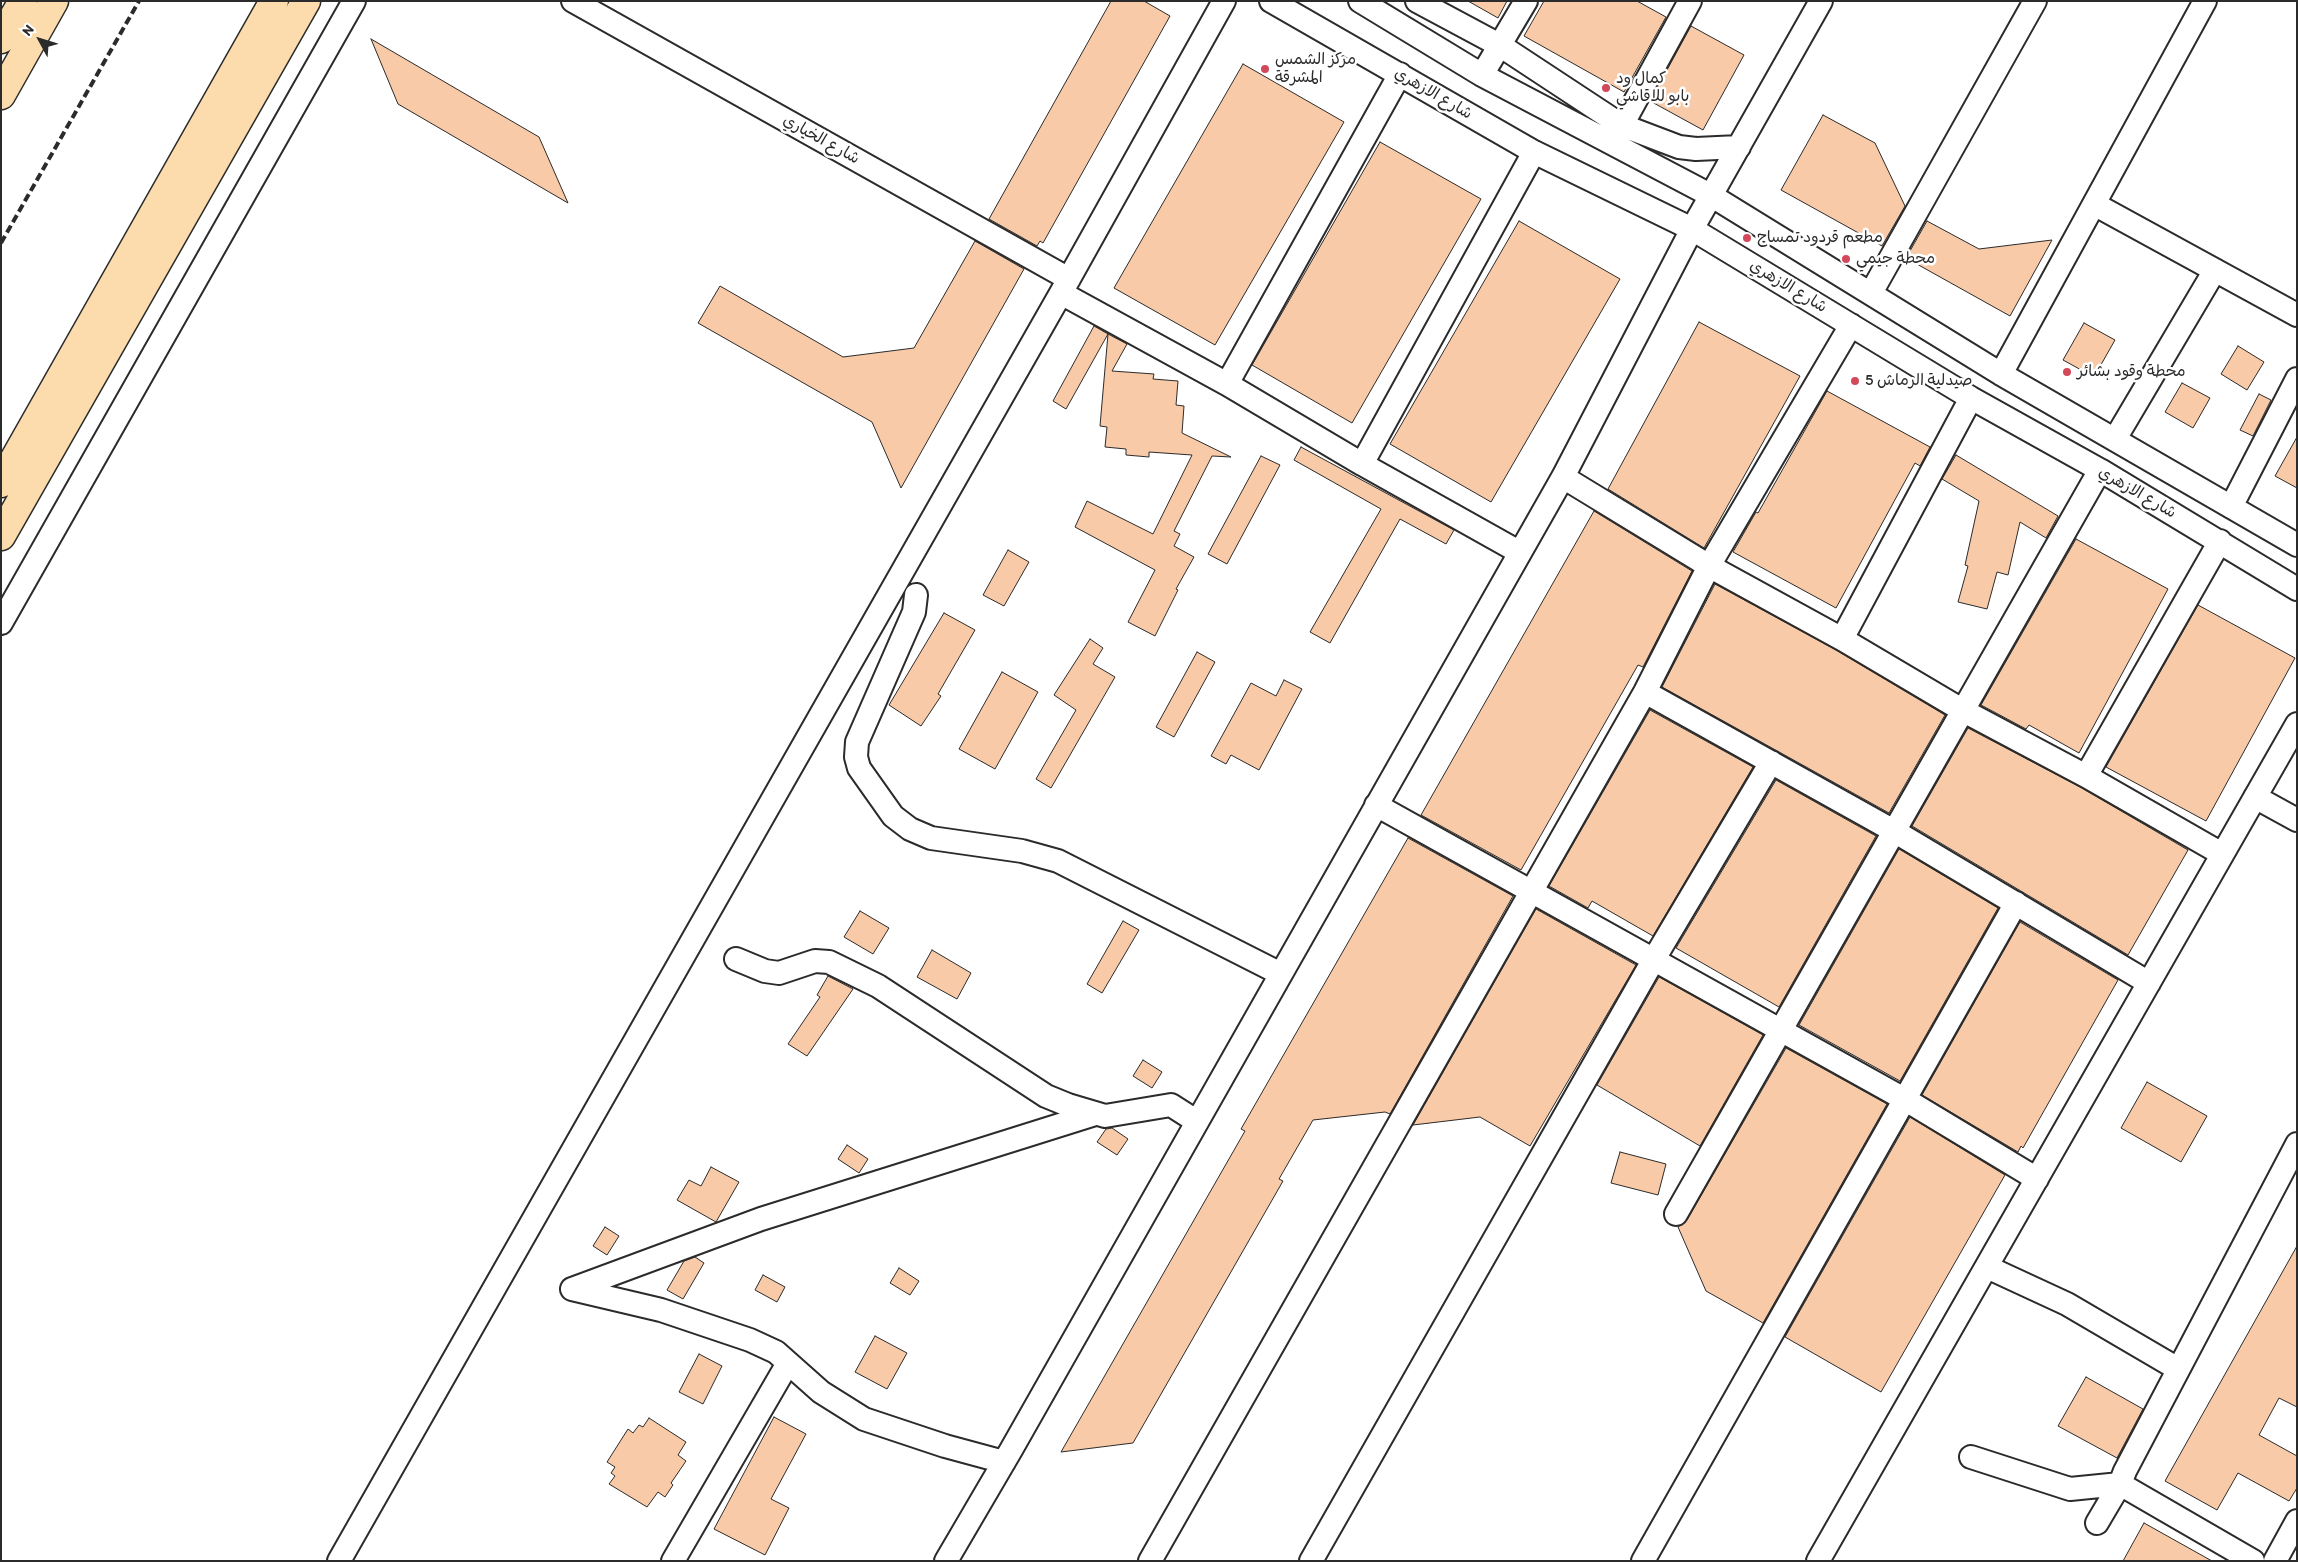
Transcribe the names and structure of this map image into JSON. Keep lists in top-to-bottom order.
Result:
{
  "streets": {
    "street": ["شارع الازهري", "شارع الخياري"]
  },
  "places": [
    "مركز الشمس المشرقة",
    "كمال ود بابو للاقاشي",
    "مطعم قردود تمساح",
    "محطة جيمي",
    "محطة وقود بشائر",
    "صيدلية الرماش 5"
  ],
  "north": "top left"
}
